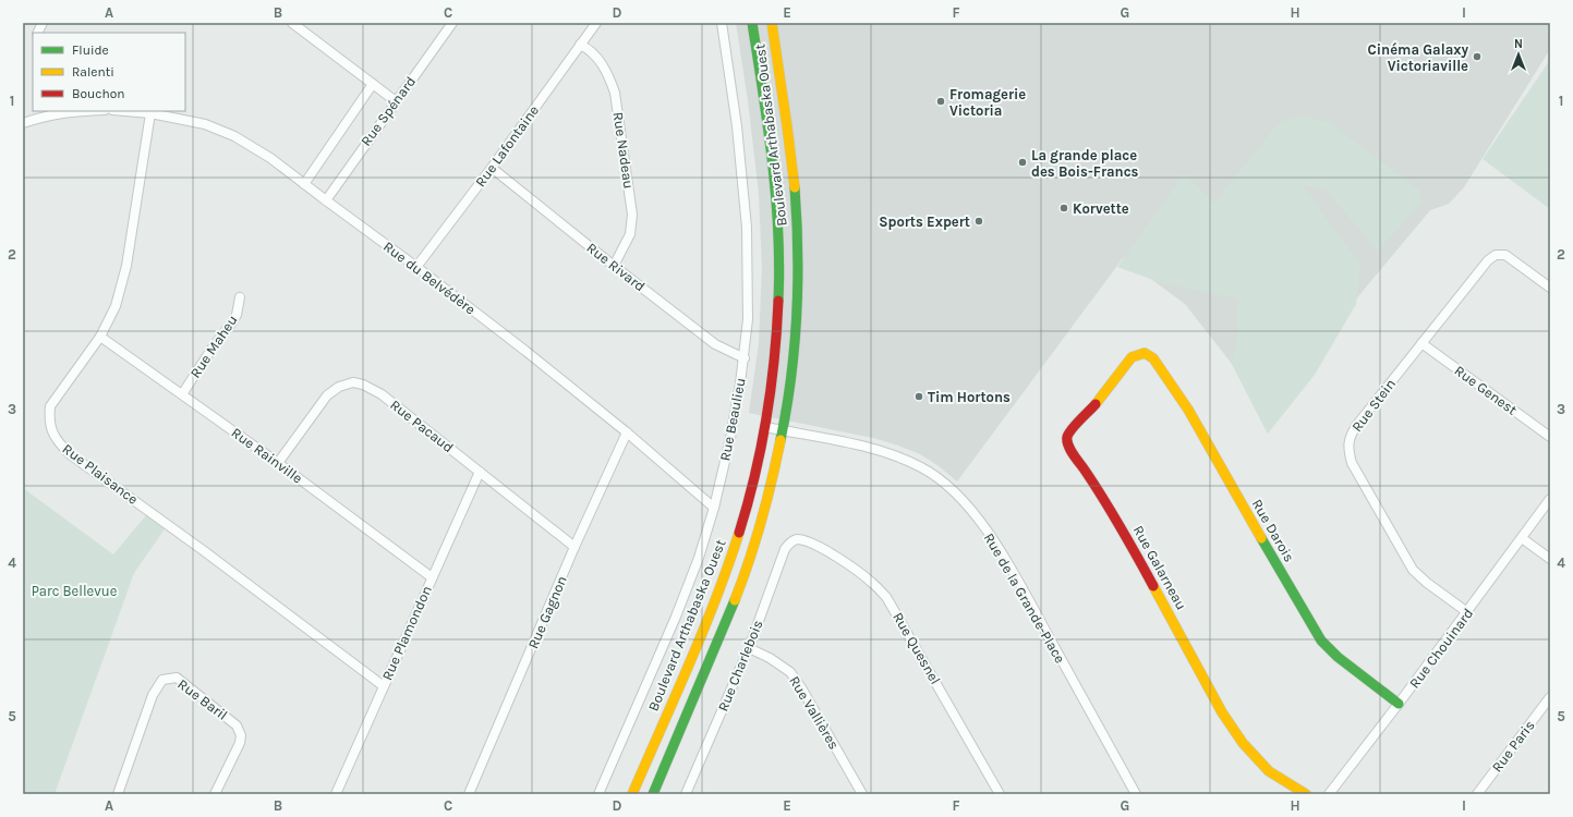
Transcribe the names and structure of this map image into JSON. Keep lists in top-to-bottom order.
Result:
{
  "streets": {
    "main road": ["Boulevard Arthabaska Ouest", "Rue Darois", "Rue Galarneau"],
    "street": [
      "Rue Spénard",
      "Rue Lafontaine",
      "Rue Nadeau",
      "Rue Rivard",
      "Rue du Belvédère",
      "Rue Maheu",
      "Rue Genest",
      "Rue Stein",
      "Rue Beaulieu",
      "Rue Pacaud",
      "Rue Rainville",
      "Rue Plaisance",
      "Rue de la Grande-Place",
      "Rue Gagnon",
      "Rue Plamondon",
      "Rue Quesnel",
      "Rue Chouinard",
      "Rue Charlebois",
      "Rue Baril",
      "Rue Vallières",
      "Rue Paris"
    ]
  },
  "crossings": [
    ["Rue Spénard", "Rue du Belvédère"],
    ["Boulevard Arthabaska Ouest", "Rue de la Grande-Place"],
    ["Rue Lafontaine", "Rue Nadeau"],
    ["Rue Lafontaine", "Rue Rivard"],
    ["Rue Lafontaine", "Rue du Belvédère"],
    ["Rue Nadeau", "Rue Rivard"],
    ["Rue Rivard", "Rue Beaulieu"],
    ["Rue du Belvédère", "Rue Beaulieu"],
    ["Rue du Belvédère", "Rue Plaisance"],
    ["Rue du Belvédère", "Rue Gagnon"],
    ["Rue Maheu", "Rue Rainville"],
    ["Rue Genest", "Rue Stein"],
    ["Rue Stein", "Rue Chouinard"],
    ["Rue Pacaud", "Rue Rainville"],
    ["Rue Pacaud", "Rue Gagnon"],
    ["Rue Pacaud", "Rue Plamondon"],
    ["Rue Rainville", "Rue Plaisance"],
    ["Rue Rainville", "Rue Plamondon"],
    ["Rue Plaisance", "Rue Plamondon"],
    ["Rue Darois", "Rue Galarneau"],
    ["Rue Darois", "Rue Chouinard"],
    ["Rue Quesnel", "Rue Charlebois"],
    ["Rue Charlebois", "Rue Vallières"]
  ],
  "parks": ["Parc Bellevue"],
  "places": [
    "Cinéma Galaxy Victoriaville",
    "Fromagerie Victoria",
    "La grande place des Bois-Francs",
    "Korvette",
    "Sports Expert",
    "Tim Hortons"
  ],
  "legend": ["Fluide", "Ralenti", "Bouchon"],
  "north": "top",
  "grid": {
    "columns": [
      "A",
      "B",
      "C",
      "D",
      "E",
      "F",
      "G",
      "H",
      "I"
    ],
    "rows": [
      "1",
      "2",
      "3",
      "4",
      "5"
    ]
  }
}
